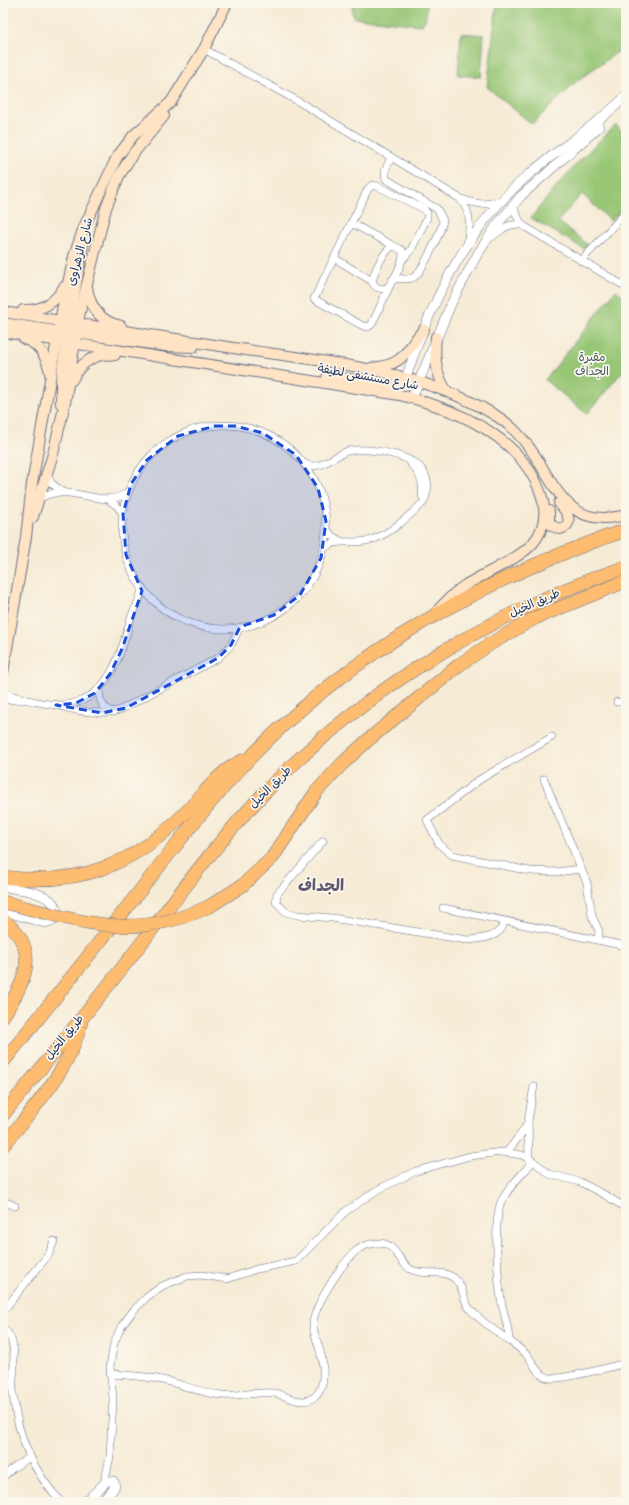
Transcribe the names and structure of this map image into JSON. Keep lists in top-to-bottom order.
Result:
{
  "streets": {
    "highway": ["طريق الخيل"],
    "main road": ["شارع الزهراوى", "شارع مستشفى لطيفة"]
  },
  "crossings": [
    ["شارع الزهراوى", "شارع مستشفى لطيفة"]
  ],
  "districts": ["الجداف"],
  "parks": ["مقبرة الجداف"]
}
